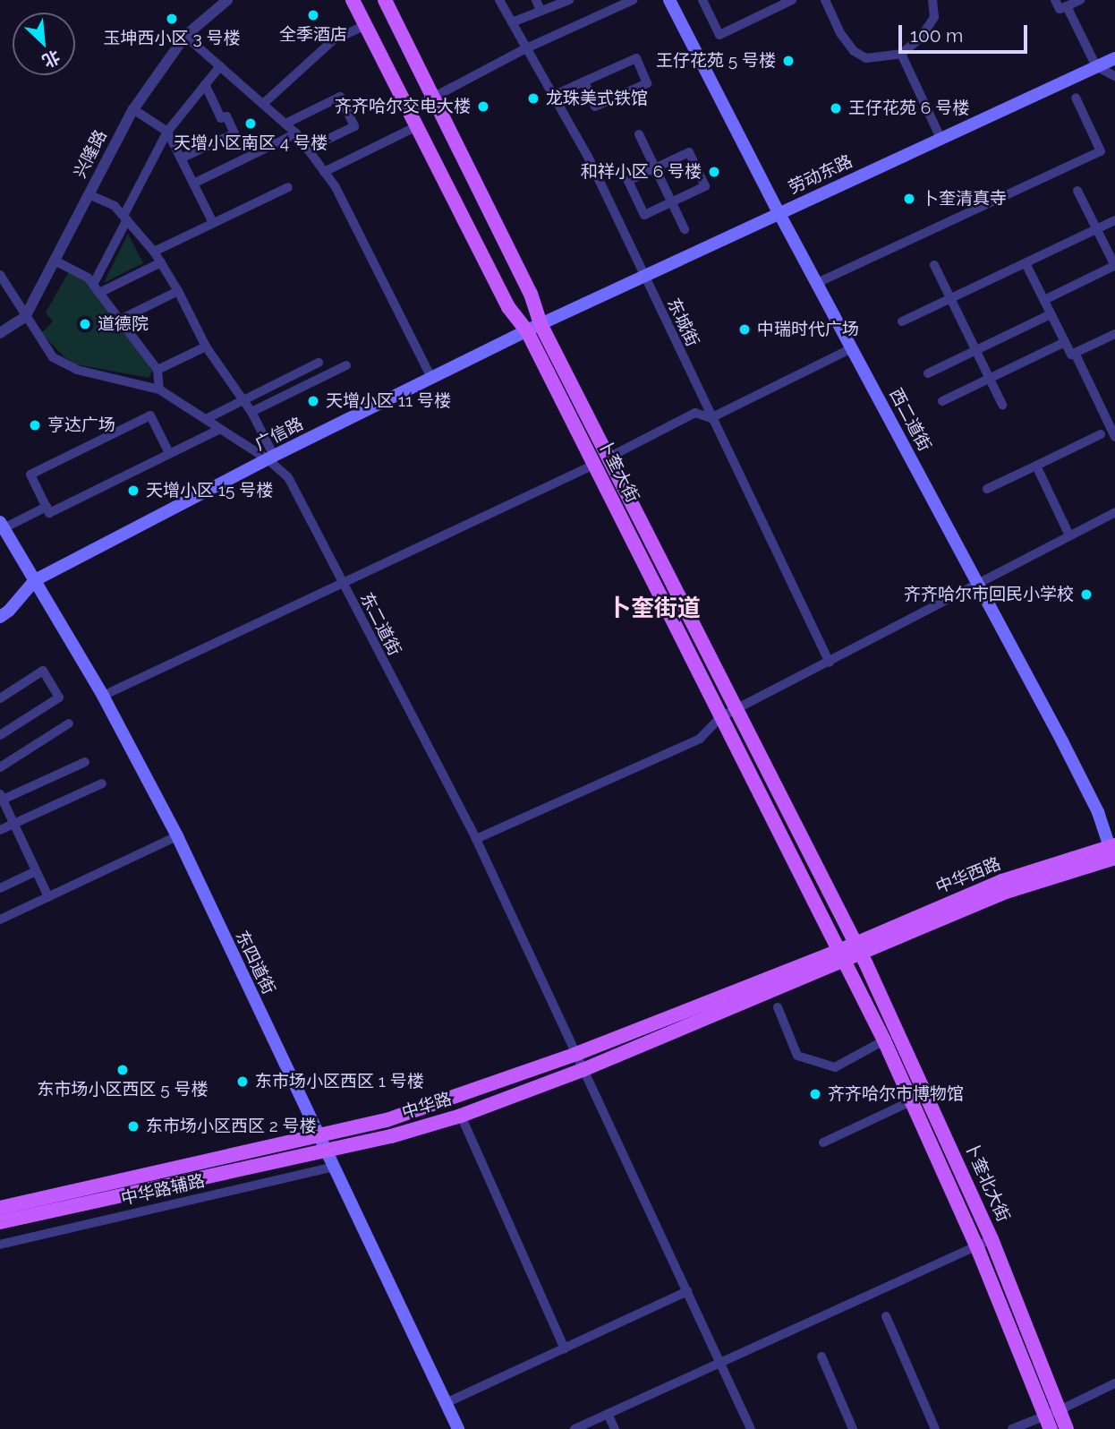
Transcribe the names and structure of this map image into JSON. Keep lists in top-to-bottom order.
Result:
{
  "streets": {
    "main road": [
      "劳动东路",
      "西二道街",
      "广信路",
      "卜奎大街",
      "中华西路",
      "东四道街",
      "中华路",
      "卜奎北大街"
    ],
    "street": [
      "兴隆路",
      "东城街",
      "东二道街",
      "中华路辅路"
    ]
  },
  "crossings": [
    ["兴隆路", "东二道街"],
    ["劳动东路", "东城街"],
    ["劳动东路", "西二道街"],
    ["劳动东路", "广信路"],
    ["劳动东路", "卜奎大街"],
    ["西二道街", "中华西路"],
    ["广信路", "卜奎大街"],
    ["广信路", "东二道街"],
    ["广信路", "东四道街"],
    ["卜奎大街", "中华西路"],
    ["卜奎大街", "中华路"],
    ["卜奎大街", "卜奎北大街"],
    ["东二道街", "中华路"],
    ["中华西路", "中华路"],
    ["中华西路", "卜奎北大街"],
    ["东四道街", "中华路"],
    ["东四道街", "中华路辅路"],
    ["中华路", "卜奎北大街"]
  ],
  "districts": ["卜奎街道"],
  "places": [
    "全季酒店",
    "玉坤西小区 3 号楼",
    "王仔花苑 5 号楼",
    "龙珠美式铁馆",
    "齐齐哈尔交电大楼",
    "王仔花苑 6 号楼",
    "天增小区南区 4 号楼",
    "和祥小区 6 号楼",
    "卜奎清真寺",
    "道德院",
    "中瑞时代广场",
    "天增小区 11 号楼",
    "亨达广场",
    "天增小区 15 号楼",
    "齐齐哈尔市回民小学校",
    "东市场小区西区 5 号楼",
    "东市场小区西区 1 号楼",
    "齐齐哈尔市博物馆",
    "东市场小区西区 2 号楼"
  ],
  "scale_bar": "100 m",
  "north": "bottom right"
}
